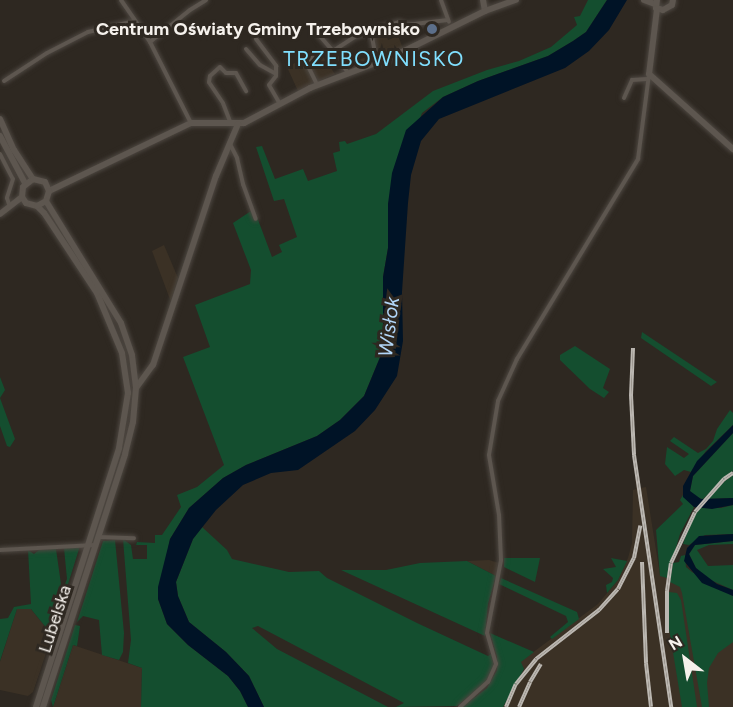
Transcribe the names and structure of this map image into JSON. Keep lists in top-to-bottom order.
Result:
{
  "streets": {
    "main road": ["Lubelska"]
  },
  "districts": ["TRZEBOWNISKO"],
  "water": ["Wisłok"],
  "places": ["Centrum Oświaty Gminy Trzebownisko"],
  "north": "top left"
}
